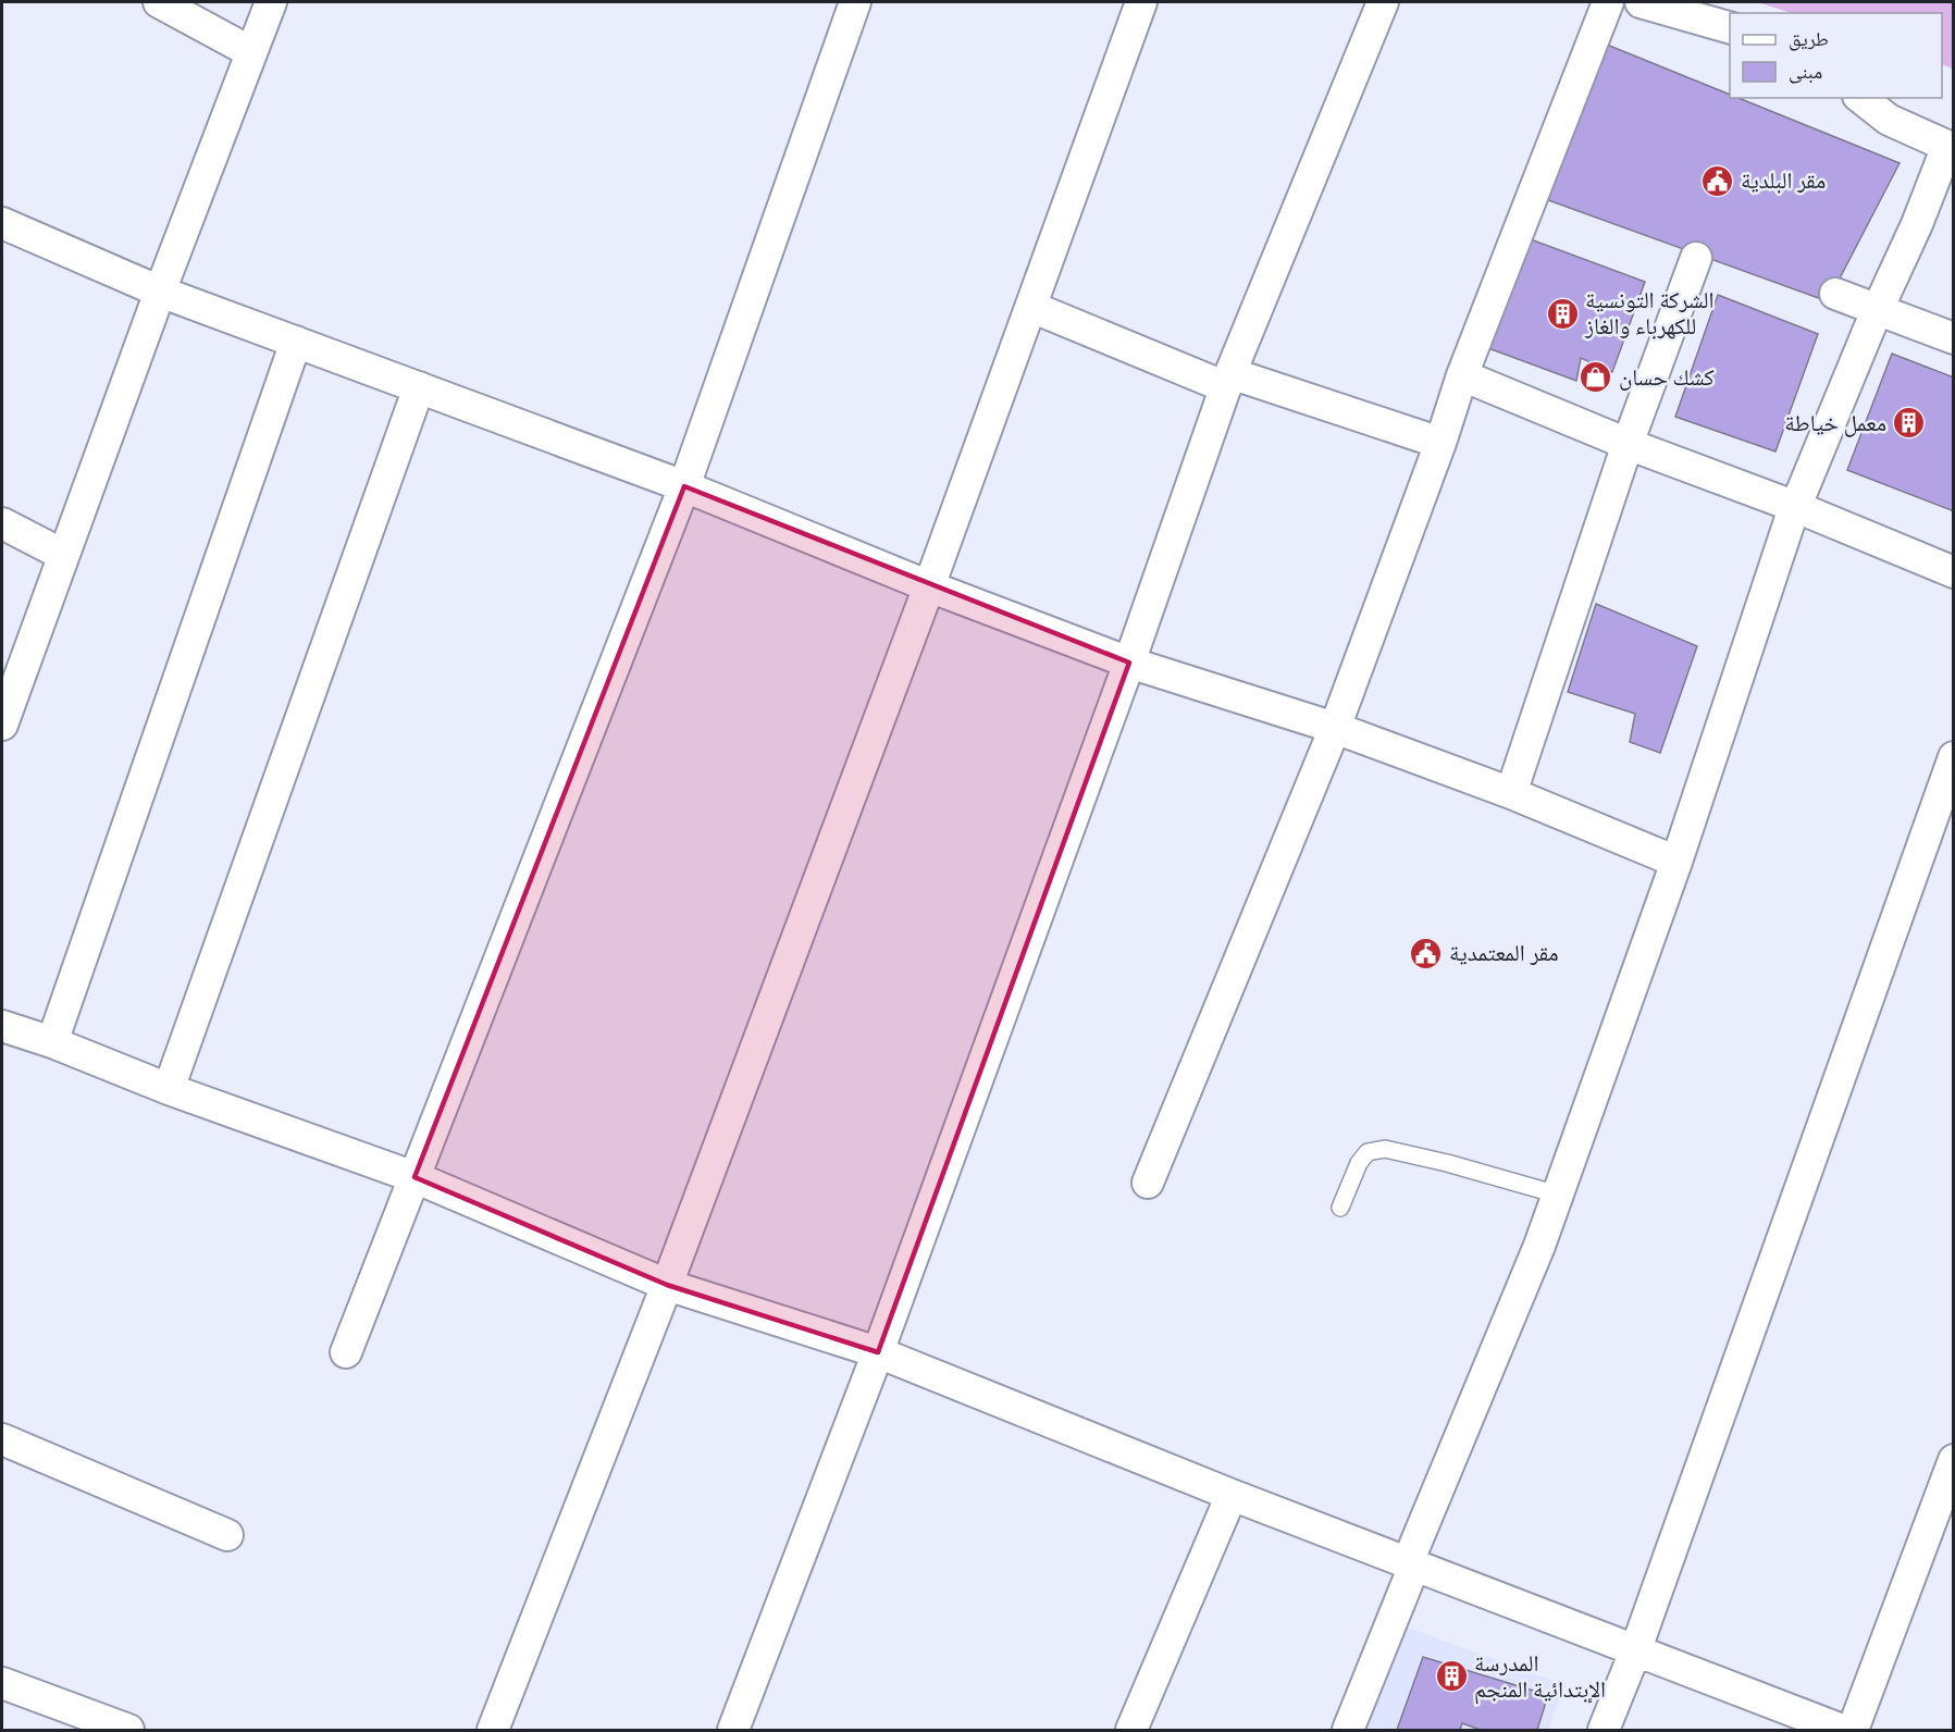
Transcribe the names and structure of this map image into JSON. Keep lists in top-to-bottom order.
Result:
{
  "places": {
    "public building": ["مقر البلدية", "مقر المعتمدية"],
    "building": ["الشركة التونسية للكهرباء والغاز", "معمل خياطة", "المدرسة الإبتدائية المنجم"],
    "shop": ["كشك حسان"]
  },
  "legend": ["طريق", "مبنى"]
}
